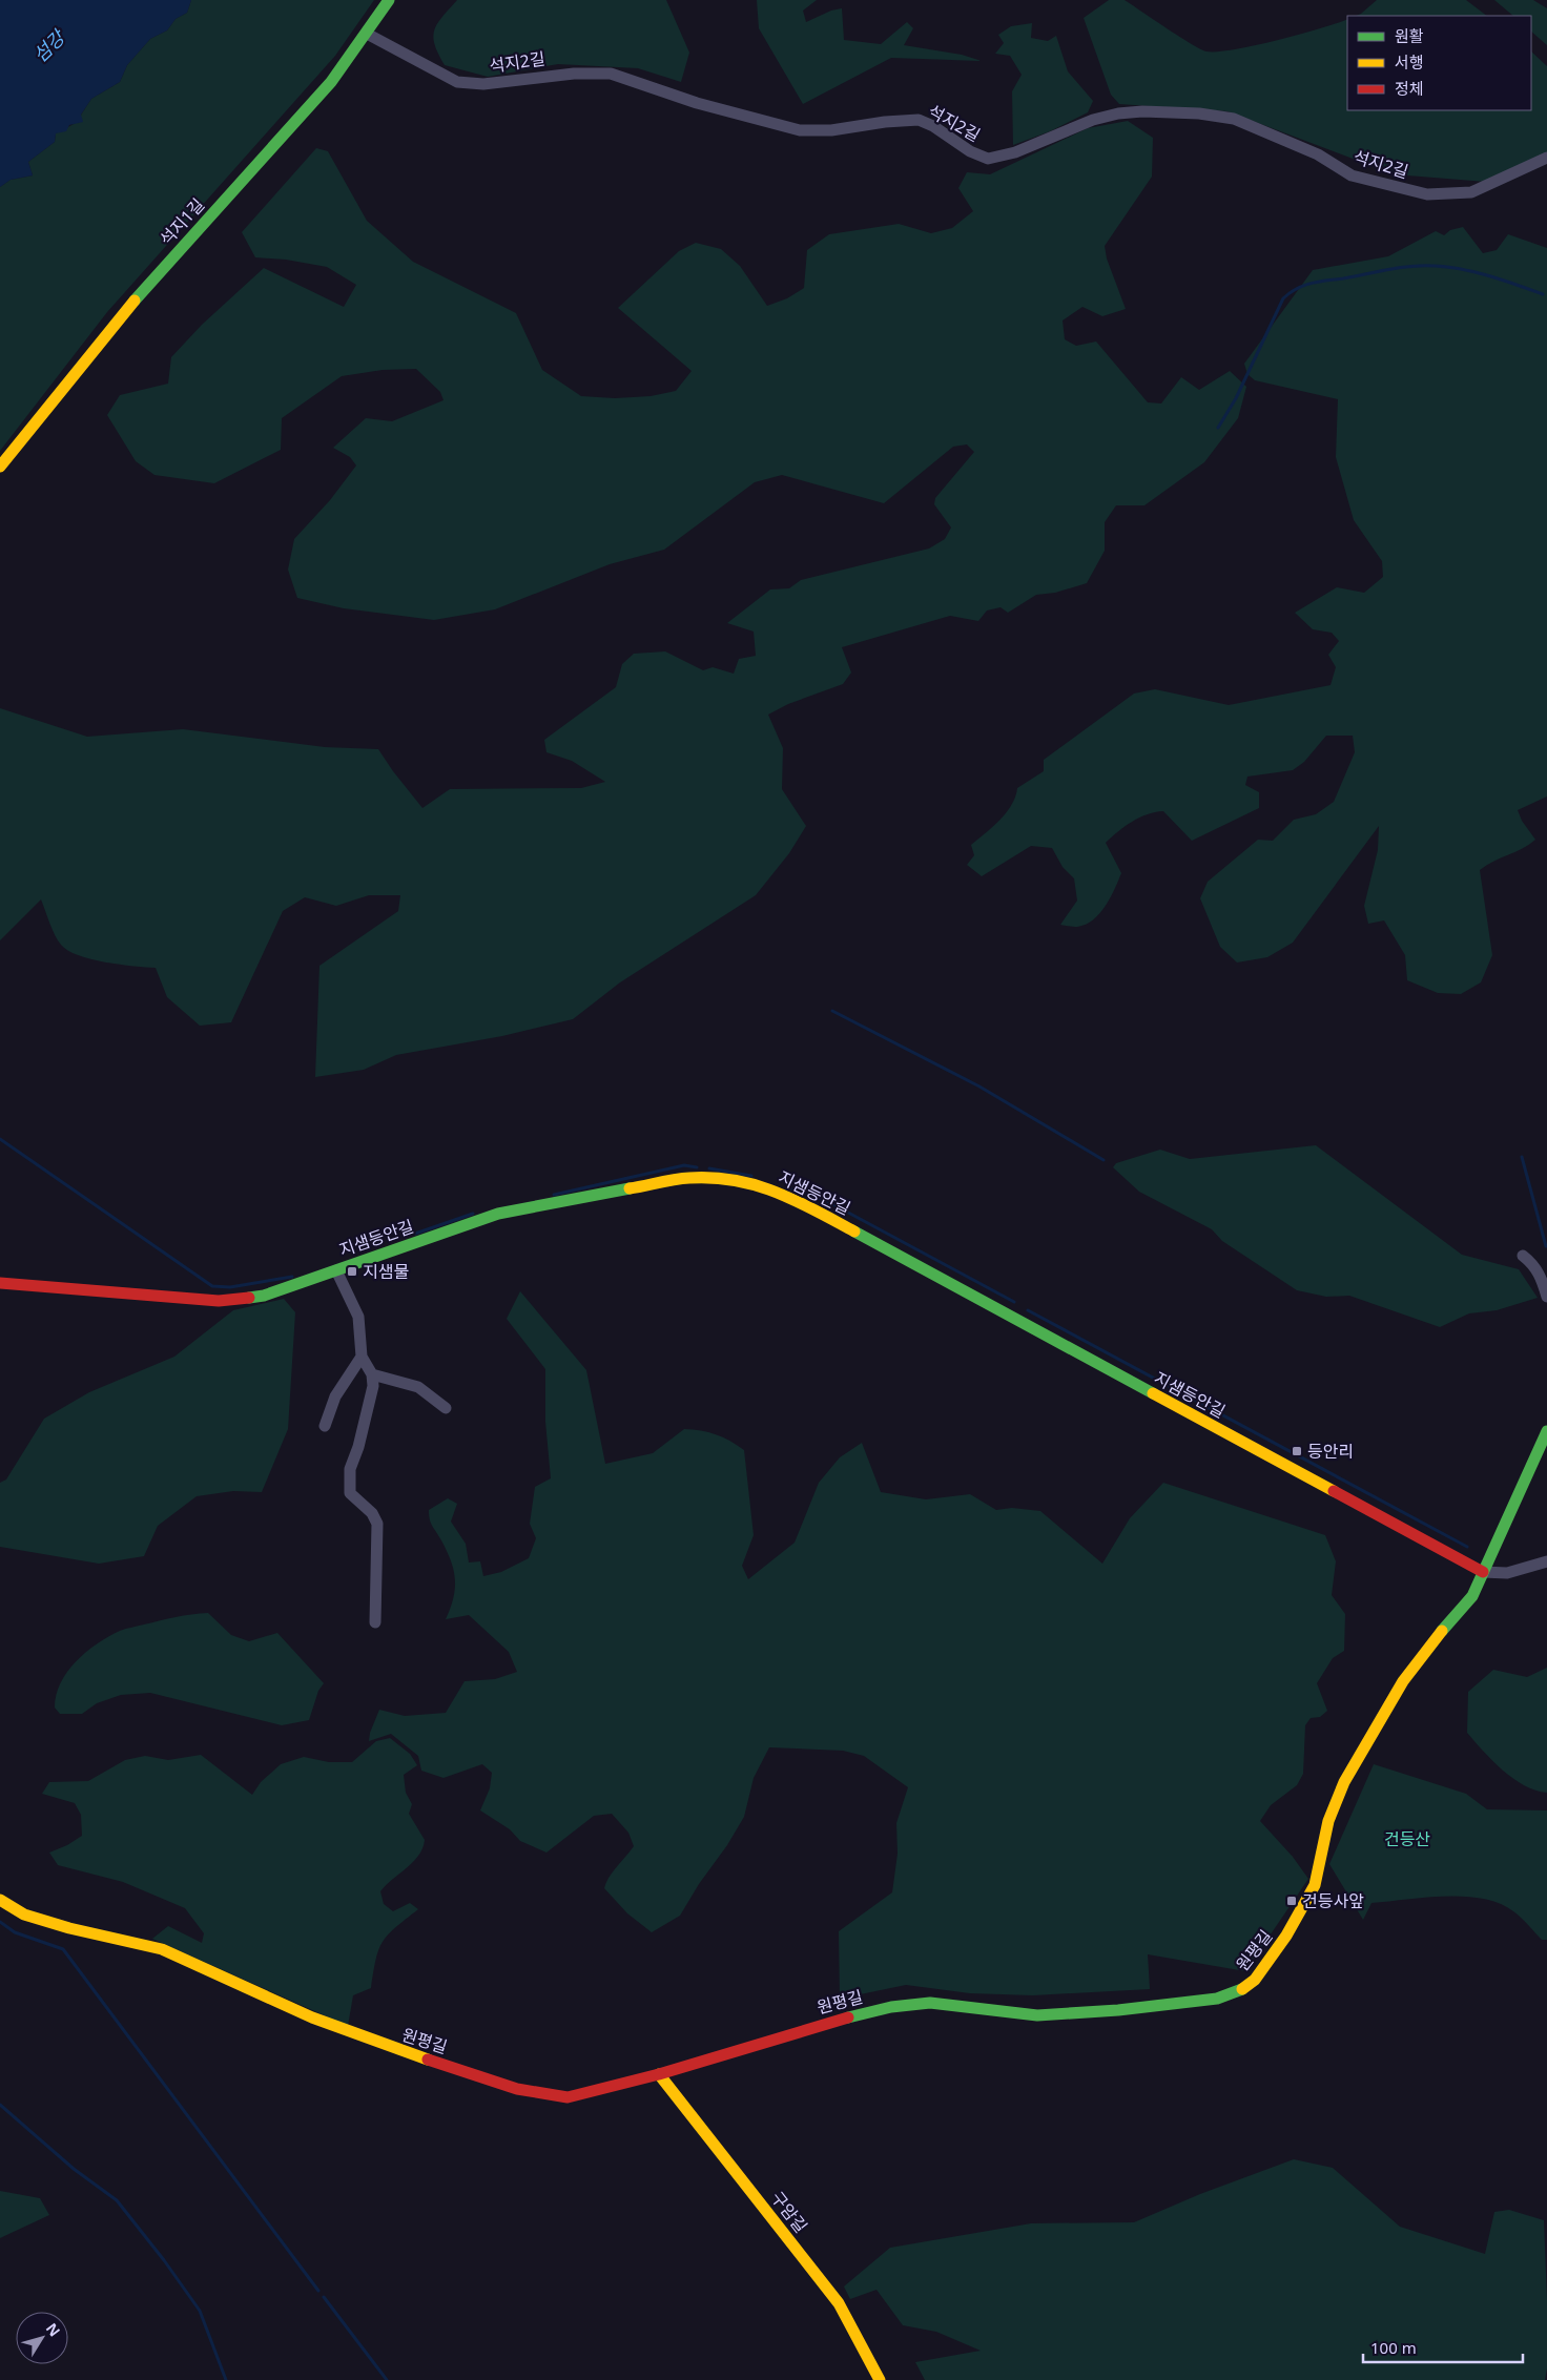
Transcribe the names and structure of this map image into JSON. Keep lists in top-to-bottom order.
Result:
{
  "streets": {
    "street": [
      "석지2길",
      "석지1길",
      "지샘등안길",
      "원평길",
      "구암길"
    ]
  },
  "crossings": [
    ["석지2길", "석지1길"],
    ["지샘등안길", "원평길"],
    ["원평길", "구암길"]
  ],
  "water": ["섬강"],
  "parks": ["건등산"],
  "places": {
    "transit": ["지샘물", "등안리", "건등사앞"]
  },
  "legend": ["원활", "서행", "정체"],
  "scale_bar": "100 m",
  "north": "top right"
}
